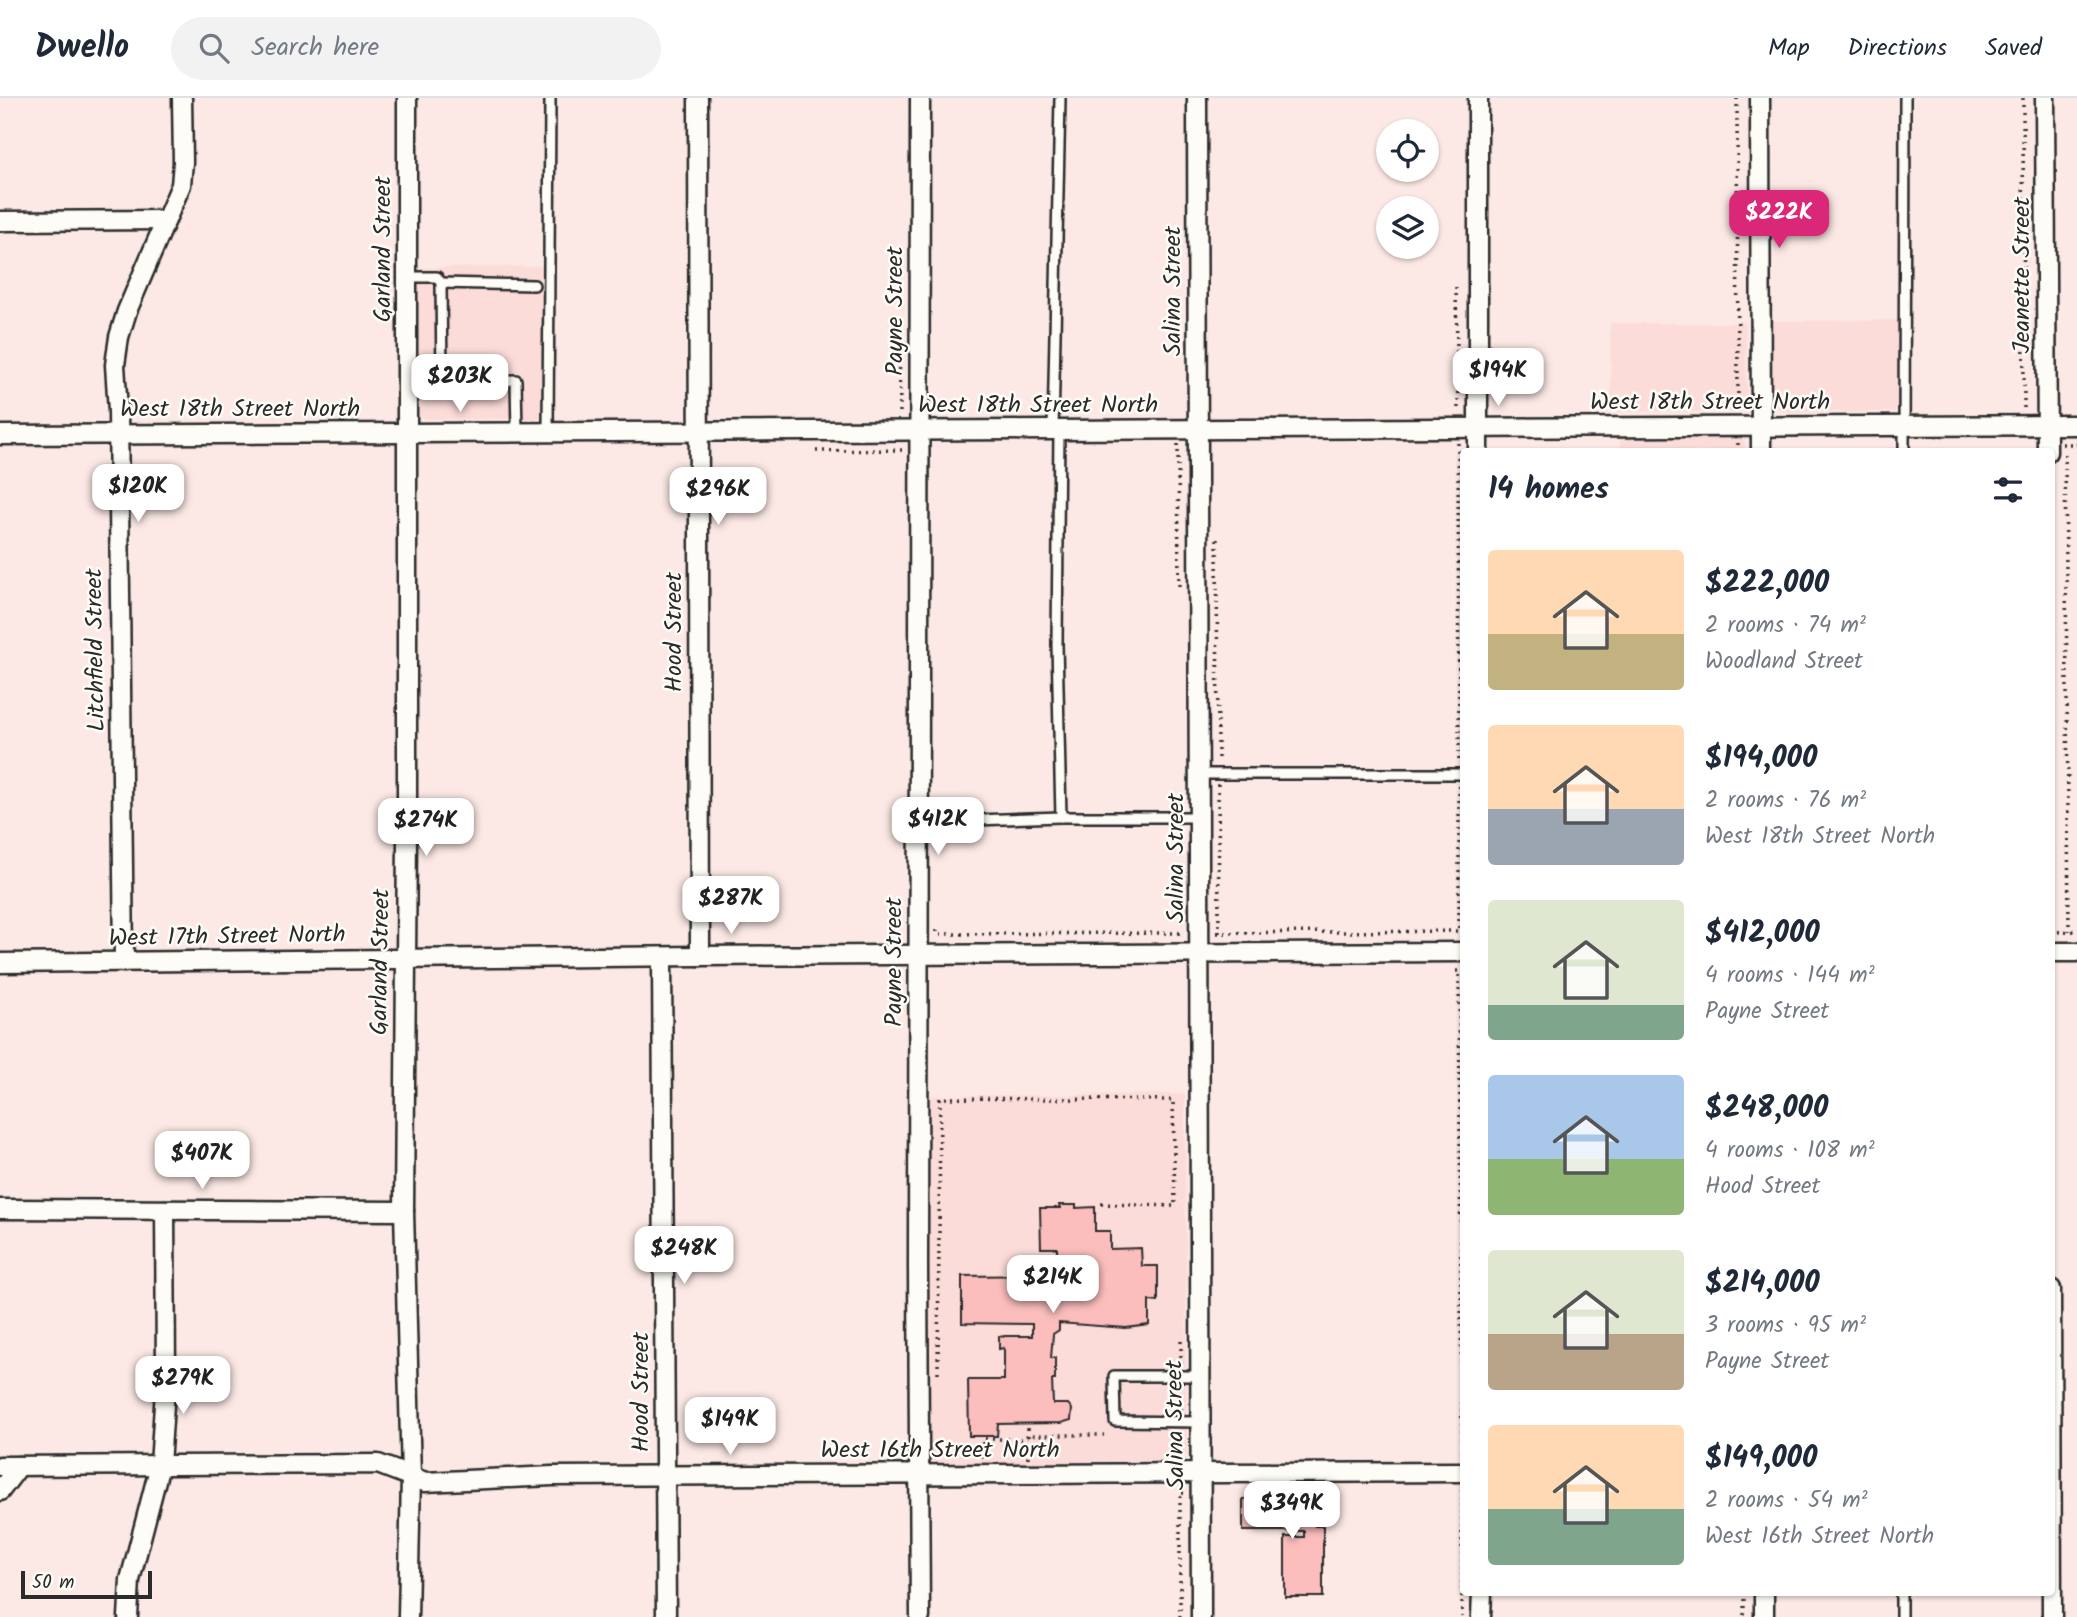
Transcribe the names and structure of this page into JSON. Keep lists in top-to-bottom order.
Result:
{
  "streets": {
    "street": [
      "Garland Street",
      "Jeanette Street",
      "Salina Street",
      "Payne Street",
      "West 18th Street North",
      "Hood Street",
      "Litchfield Street",
      "West 17th Street North",
      "West 16th Street North"
    ]
  },
  "crossings": [
    ["Garland Street", "West 18th Street North"],
    ["Garland Street", "West 17th Street North"],
    ["Garland Street", "West 16th Street North"],
    ["Jeanette Street", "West 18th Street North"],
    ["Salina Street", "West 18th Street North"],
    ["Salina Street", "West 17th Street North"],
    ["Salina Street", "West 16th Street North"],
    ["Payne Street", "West 18th Street North"],
    ["Payne Street", "West 17th Street North"],
    ["Payne Street", "West 16th Street North"],
    ["West 18th Street North", "Hood Street"],
    ["West 18th Street North", "Litchfield Street"],
    ["Hood Street", "West 17th Street North"],
    ["Hood Street", "West 16th Street North"],
    ["Litchfield Street", "West 17th Street North"]
  ],
  "scale_bar": "50 m",
  "page": {
    "header": "Dwello",
    "search": "Search here",
    "nav": ["Map", "Directions", "Saved"],
    "price": [
      "$222K",
      "$194K",
      "$203K",
      "$120K",
      "$296K",
      "$412K",
      "$274K",
      "$287K",
      "$407K",
      "$248K",
      "$214K",
      "$279K",
      "$149K",
      "$349K"
    ],
    "heading": "14 homes",
    "list": [
      {
        "name": "$222,000",
        "note": "2 rooms · 74 m² · Woodland Street"
      },
      {
        "name": "$194,000",
        "note": "2 rooms · 76 m² · West 18th Street North"
      },
      {
        "name": "$412,000",
        "note": "4 rooms · 144 m² · Payne Street"
      },
      {
        "name": "$248,000",
        "note": "4 rooms · 108 m² · Hood Street"
      },
      {
        "name": "$214,000",
        "note": "3 rooms · 95 m² · Payne Street"
      },
      {
        "name": "$149,000",
        "note": "2 rooms · 54 m² · West 16th Street North"
      }
    ],
    "scale": "50 m"
  }
}
